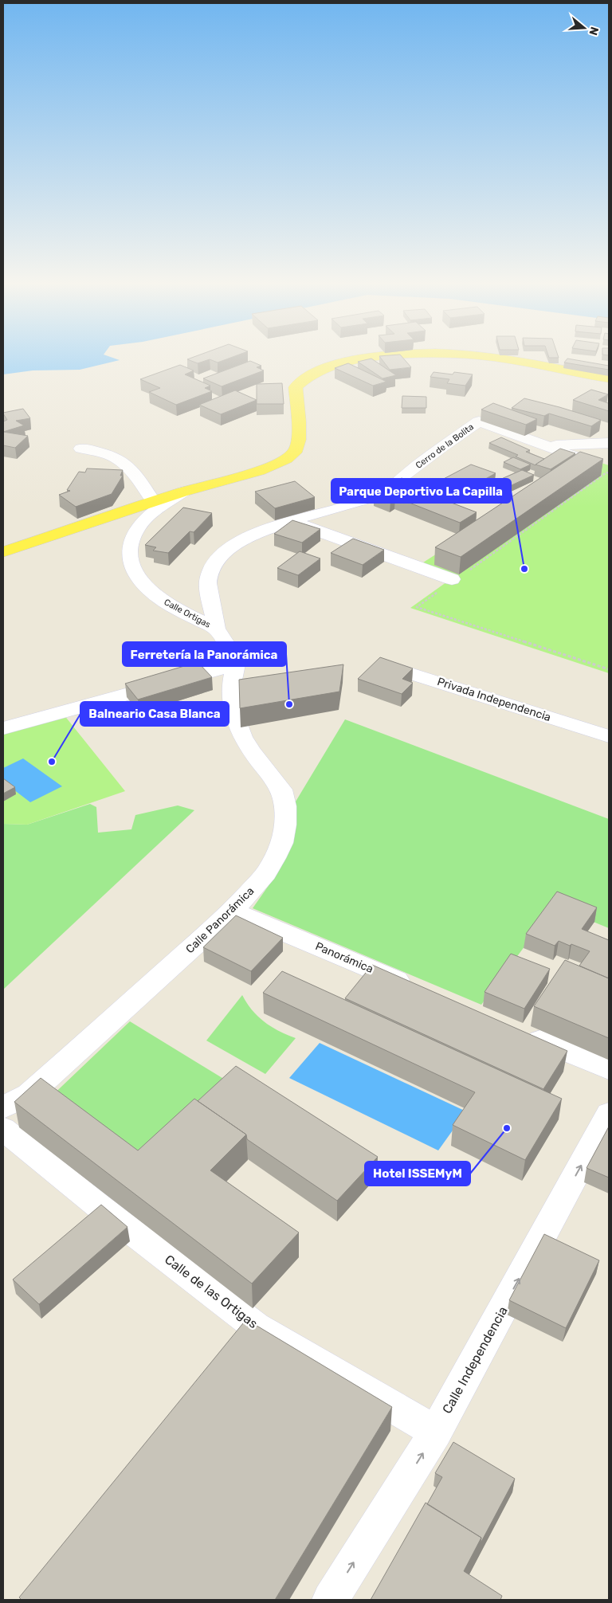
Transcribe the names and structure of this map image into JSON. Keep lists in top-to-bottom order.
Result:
{
  "streets": {
    "street": [
      "Cerro de la Bolita",
      "Calle Ortigas",
      "Privada Independencia",
      "Calle Panorámica",
      "Panorámica",
      "Calle de las Ortigas",
      "Calle Independencia"
    ]
  },
  "crossings": [
    ["Cerro de la Bolita", "Calle Ortigas"],
    ["Calle Panorámica", "Panorámica"],
    ["Calle de las Ortigas", "Calle Independencia"]
  ],
  "one_way": ["Calle Independencia"],
  "places": [
    "Parque Deportivo La Capilla",
    "Ferretería la Panorámica",
    "Balneario Casa Blanca",
    "Hotel ISSEMyM"
  ],
  "north": "right"
}
